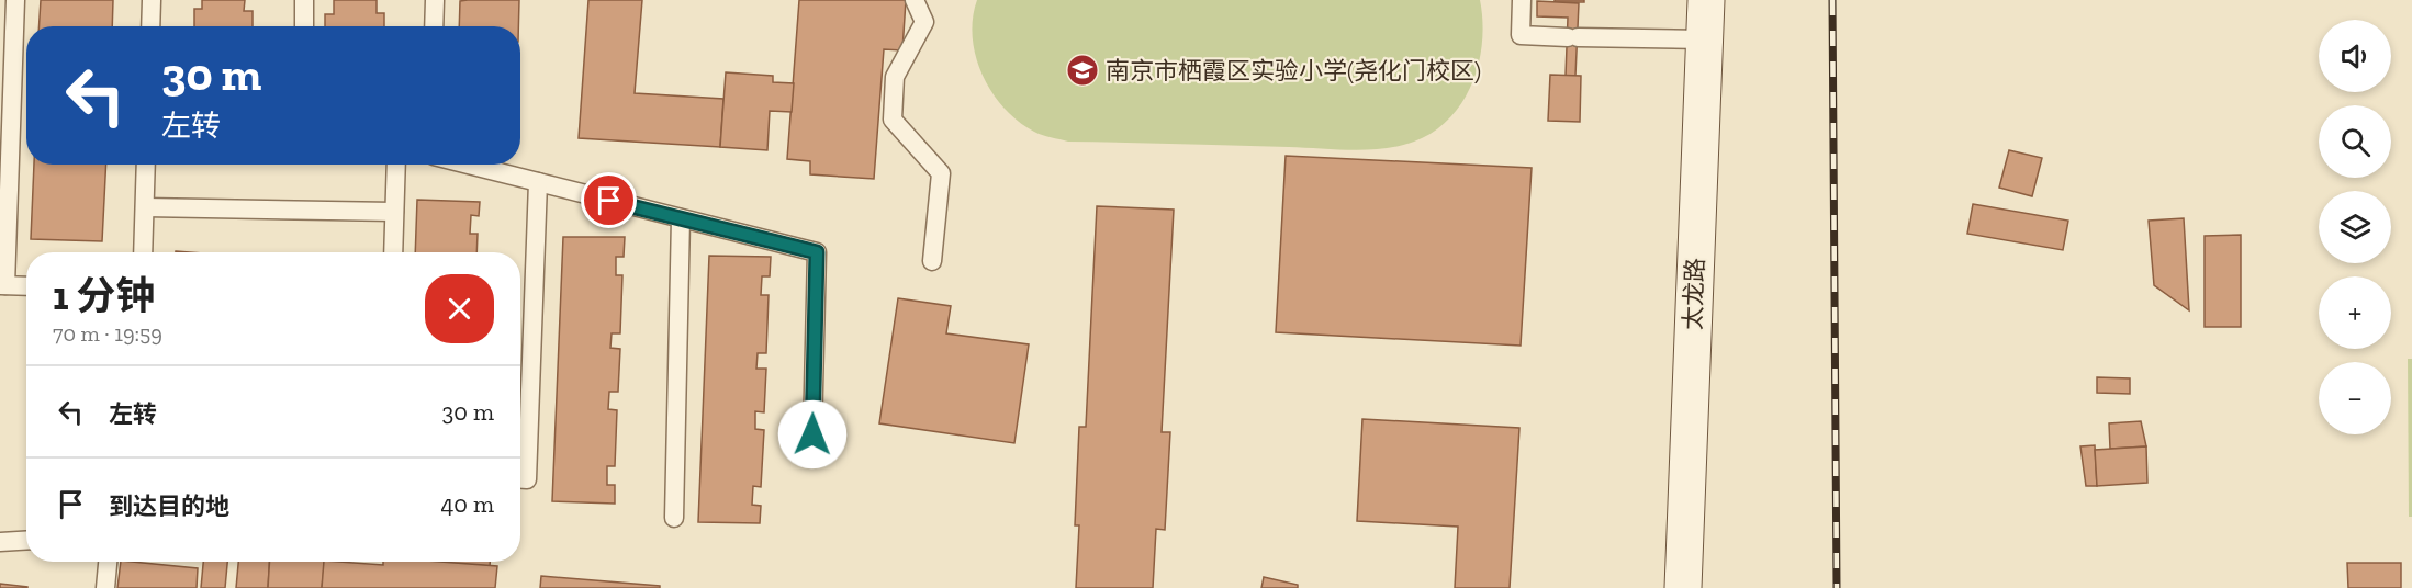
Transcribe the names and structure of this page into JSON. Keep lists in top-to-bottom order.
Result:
{
  "streets": {
    "street": ["太龙路"]
  },
  "places": {
    "school or university": ["南京市栖霞区实验小学(尧化门校区)"]
  },
  "page": {
    "map_buttons": ["+", "−"],
    "turn": ["30 m", "左转"],
    "heading": ["1 分钟", "70 m · 19:59"],
    "list": [
      {
        "name": "左转",
        "value": "30 m"
      },
      {
        "name": "到达目的地",
        "value": "40 m"
      }
    ]
  }
}
